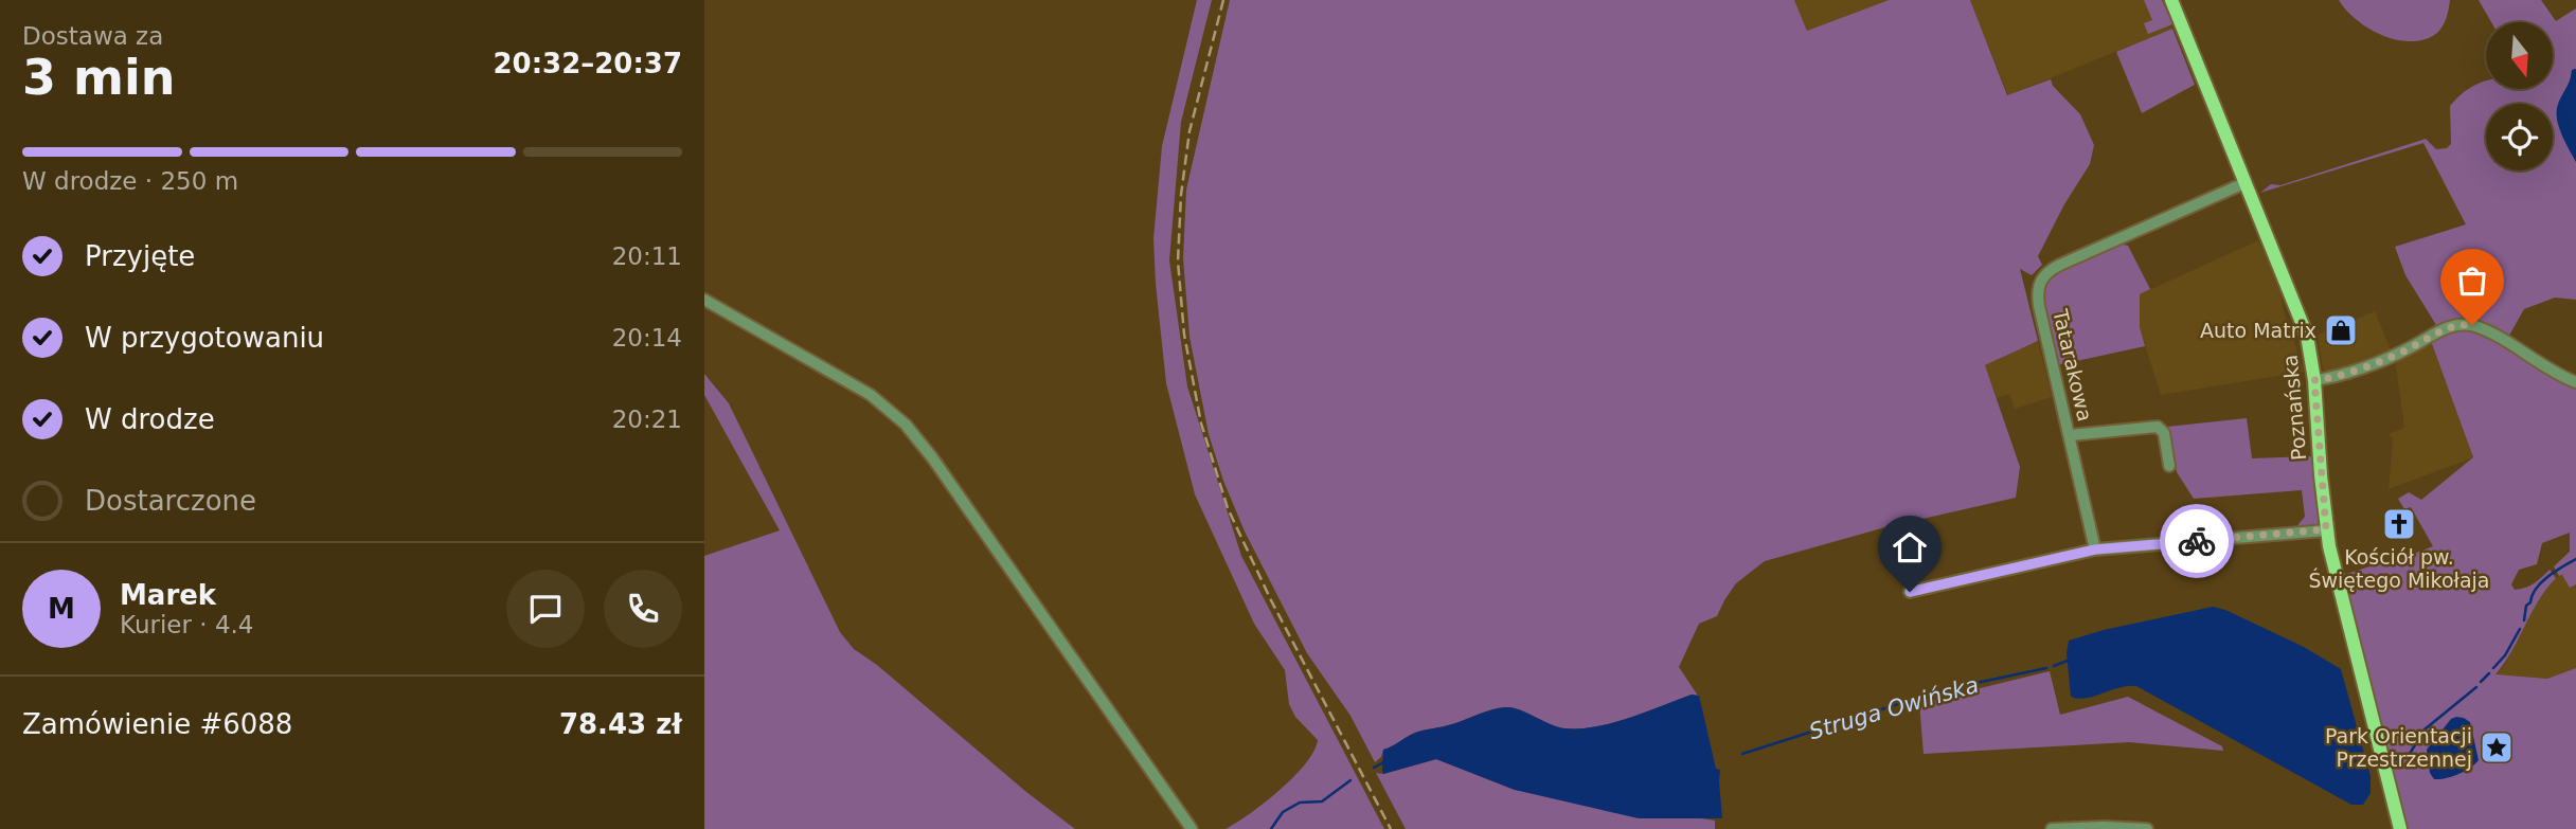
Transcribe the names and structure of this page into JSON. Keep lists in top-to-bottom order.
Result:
{
  "streets": {
    "main road": ["Poznańska"],
    "street": ["Tatarakowa"]
  },
  "crossings": [
    ["Tatarakowa", "Poznańska"]
  ],
  "water": ["Struga Owińska"],
  "places": {
    "shop": ["Auto Matrix"],
    "church": ["Kościół pw. Świętego Mikołaja"],
    "place": ["Park Orientacji Przestrzennej"]
  },
  "north": "bottom",
  "page": {
    "heading": ["3 min", "Dostawa za", "20:32–20:37"],
    "panel": [
      "Marek",
      "Kurier · 4.4",
      "Zamówienie #6088",
      "78.43 zł"
    ],
    "bar": "W drodze · 250 m",
    "list": [
      ["Przyjęte", "20:11"],
      ["W przygotowaniu", "20:14"],
      ["W drodze", "20:21"],
      "Dostarczone"
    ],
    "round": "M"
  }
}
